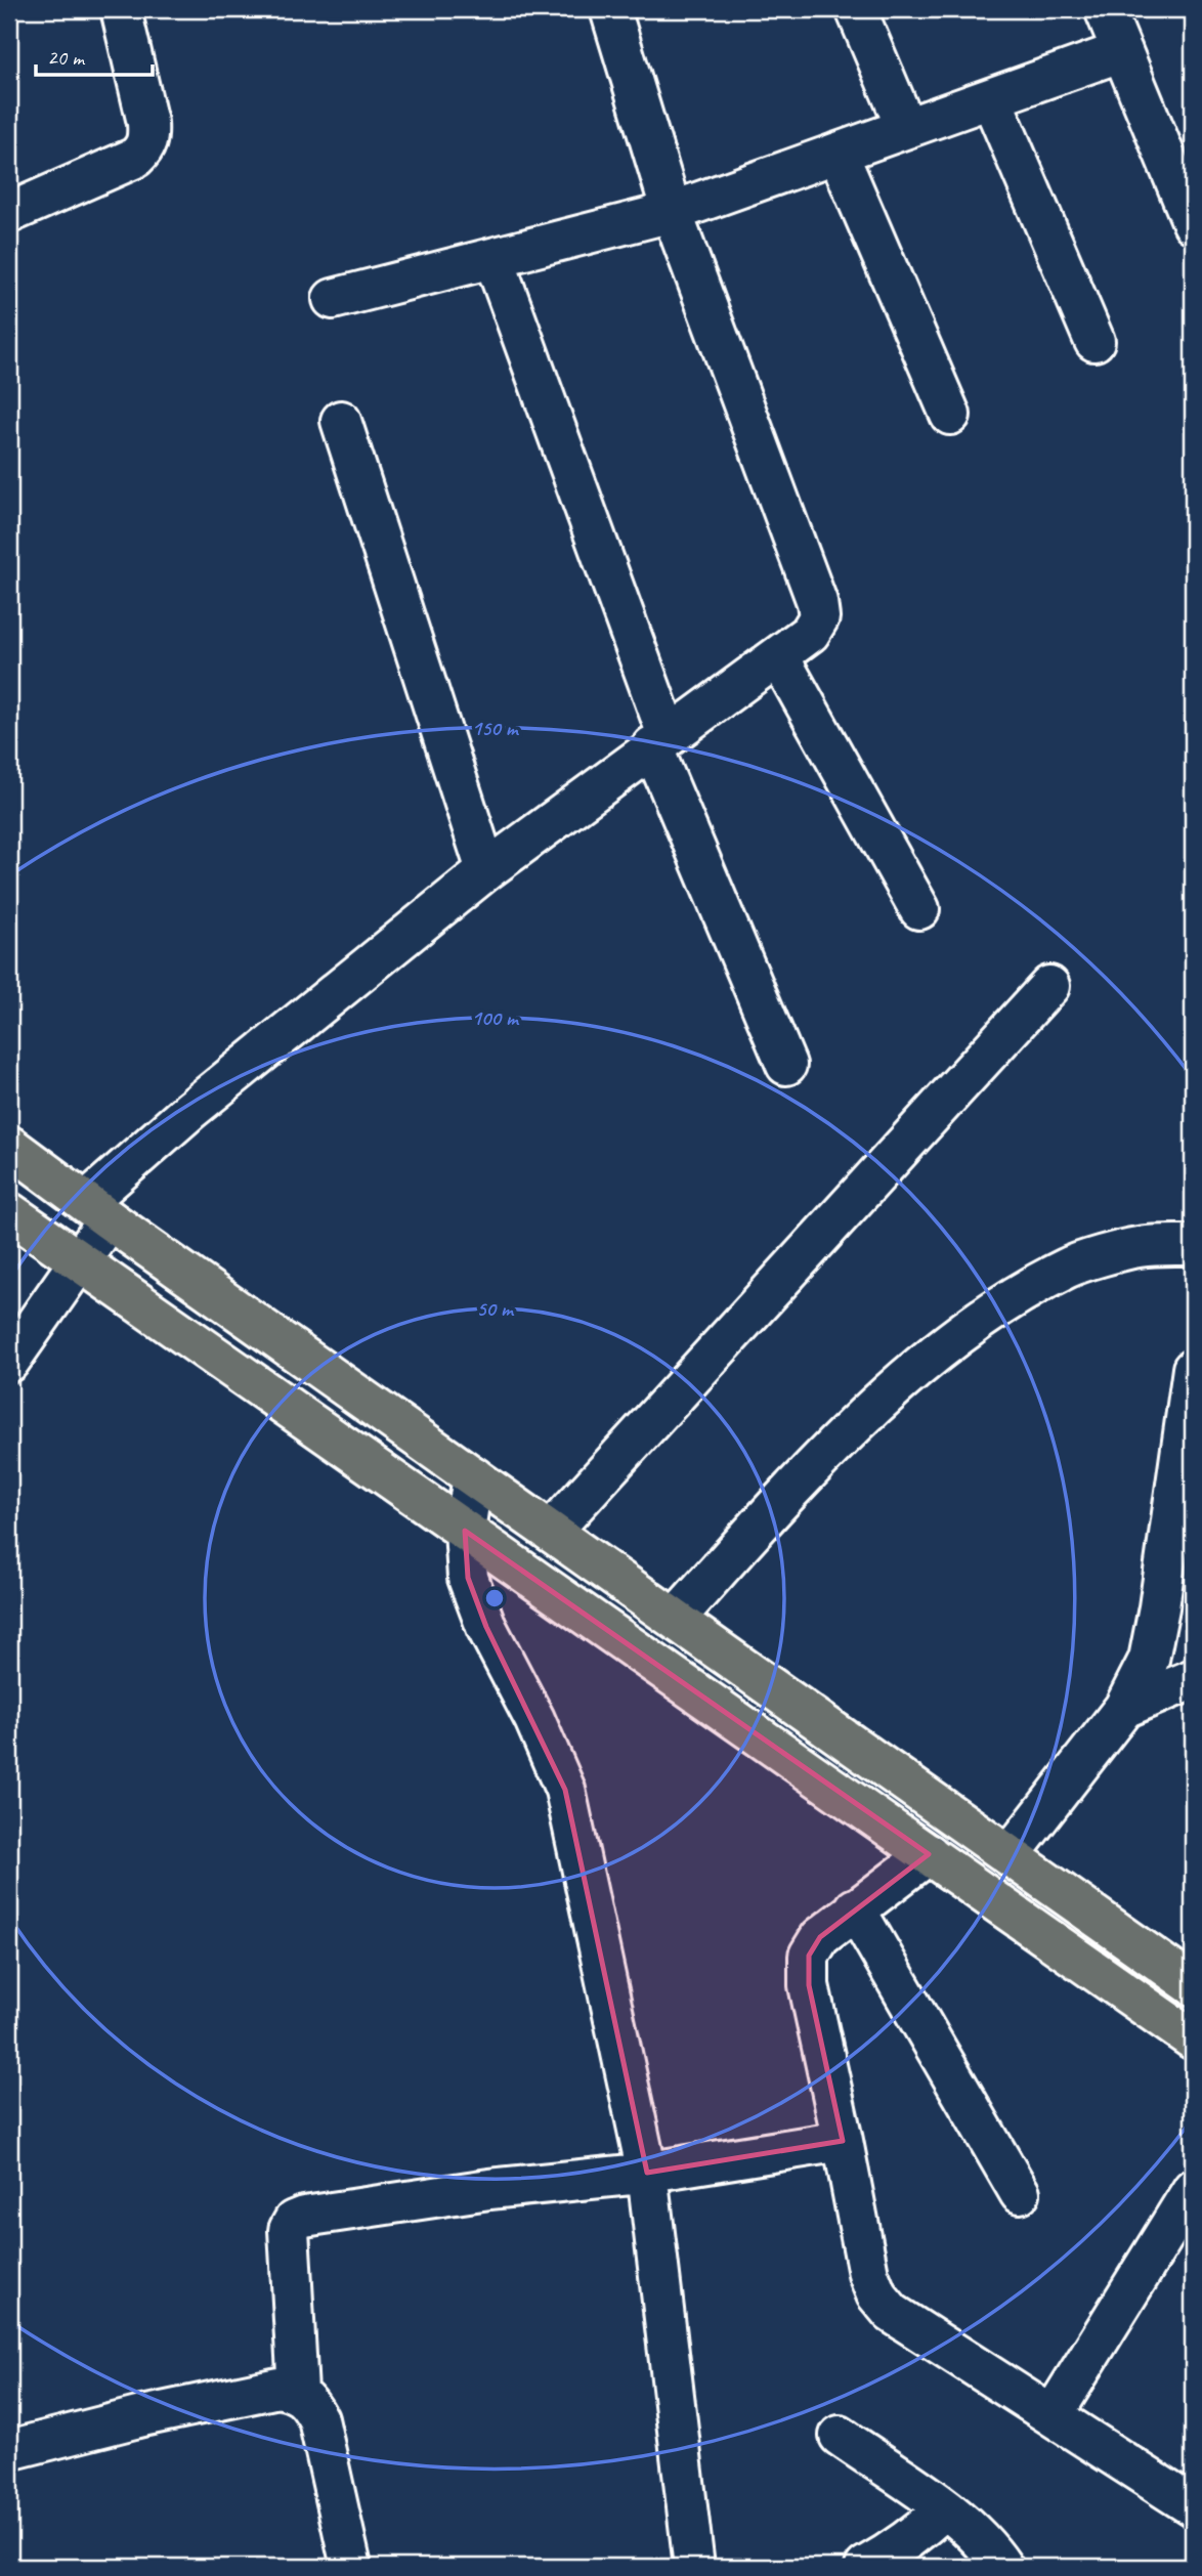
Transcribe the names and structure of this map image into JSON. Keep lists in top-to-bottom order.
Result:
{
  "scale_bar": "20 m",
  "rings": ["150 m", "100 m", "50 m"]
}
